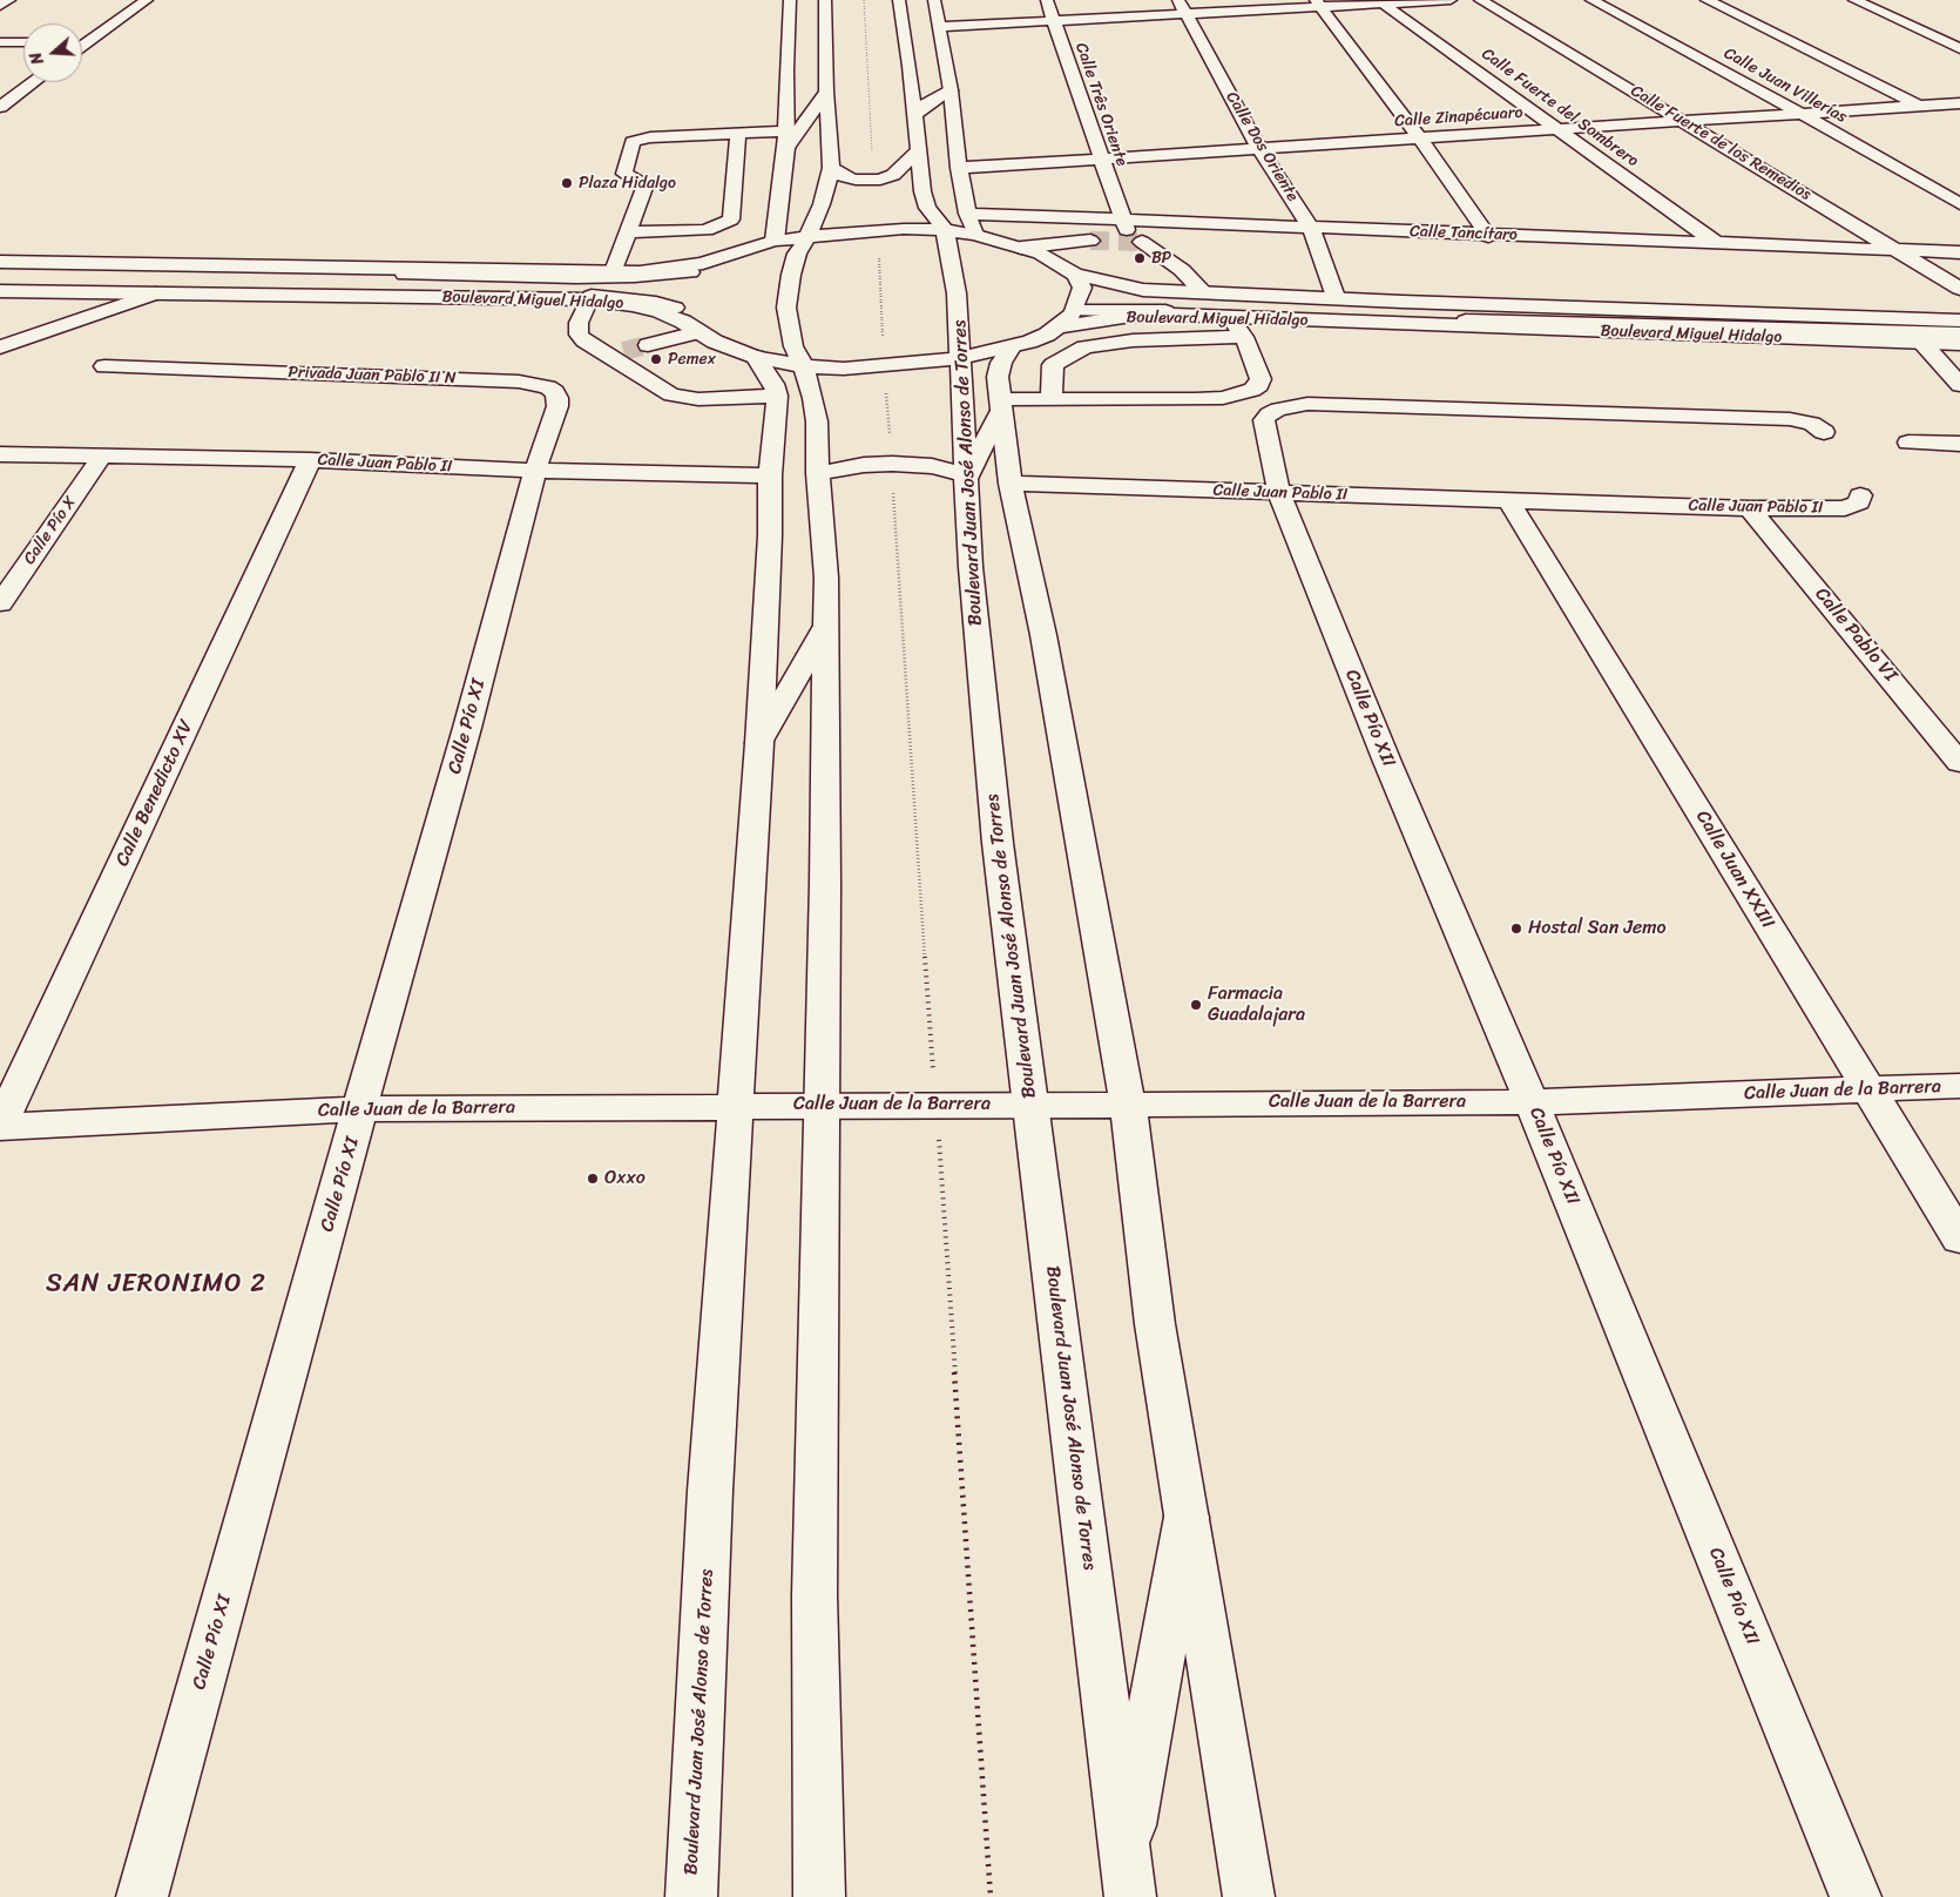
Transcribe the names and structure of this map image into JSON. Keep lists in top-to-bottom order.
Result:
{
  "streets": {
    "street": [
      "Calle Juan Villerías",
      "Calle Três Oriente",
      "Calle Fuerte del Sombrero",
      "Calle Zinapécuaro",
      "Calle Fuerte de los Remedios",
      "Calle Dos Oriente",
      "Calle Tancítaro",
      "Boulevard Miguel Hidalgo",
      "Privada Juan Pablo II N",
      "Calle Juan Pablo II",
      "Boulevard Juan José Alonso de Torres",
      "Calle Pío X",
      "Calle Pablo VI",
      "Calle Pío XII",
      "Calle Pío XI",
      "Calle Benedicto XV",
      "Calle Juan XXIII",
      "Calle Juan de la Barrera"
    ]
  },
  "crossings": [
    ["Calle Juan Villerías", "Calle Zinapécuaro"],
    ["Calle Três Oriente", "Calle Zinapécuaro"],
    ["Calle Três Oriente", "Calle Tancítaro"],
    ["Calle Fuerte del Sombrero", "Calle Zinapécuaro"],
    ["Calle Fuerte del Sombrero", "Calle Tancítaro"],
    ["Calle Zinapécuaro", "Calle Fuerte de los Remedios"],
    ["Calle Zinapécuaro", "Calle Dos Oriente"],
    ["Calle Fuerte de los Remedios", "Calle Tancítaro"],
    ["Calle Dos Oriente", "Calle Tancítaro"],
    ["Calle Dos Oriente", "Boulevard Miguel Hidalgo"],
    ["Boulevard Miguel Hidalgo", "Boulevard Juan José Alonso de Torres"],
    ["Privada Juan Pablo II N", "Calle Juan Pablo II"],
    ["Privada Juan Pablo II N", "Calle Pío XI"],
    ["Calle Juan Pablo II", "Boulevard Juan José Alonso de Torres"],
    ["Calle Juan Pablo II", "Calle Pío X"],
    ["Calle Juan Pablo II", "Calle Pablo VI"],
    ["Calle Juan Pablo II", "Calle Pío XII"],
    ["Calle Juan Pablo II", "Calle Pío XI"],
    ["Calle Juan Pablo II", "Calle Benedicto XV"],
    ["Calle Juan Pablo II", "Calle Juan XXIII"],
    ["Boulevard Juan José Alonso de Torres", "Calle Juan de la Barrera"],
    ["Calle Pío XII", "Calle Juan de la Barrera"],
    ["Calle Pío XI", "Calle Juan de la Barrera"],
    ["Calle Benedicto XV", "Calle Juan de la Barrera"],
    ["Calle Juan XXIII", "Calle Juan de la Barrera"]
  ],
  "districts": ["SAN JERONIMO 2"],
  "places": [
    "Plaza Hidalgo",
    "BP",
    "Pemex",
    "Hostal San Jemo",
    "Farmacia Guadalajara",
    "Oxxo"
  ],
  "north": "left"
}
